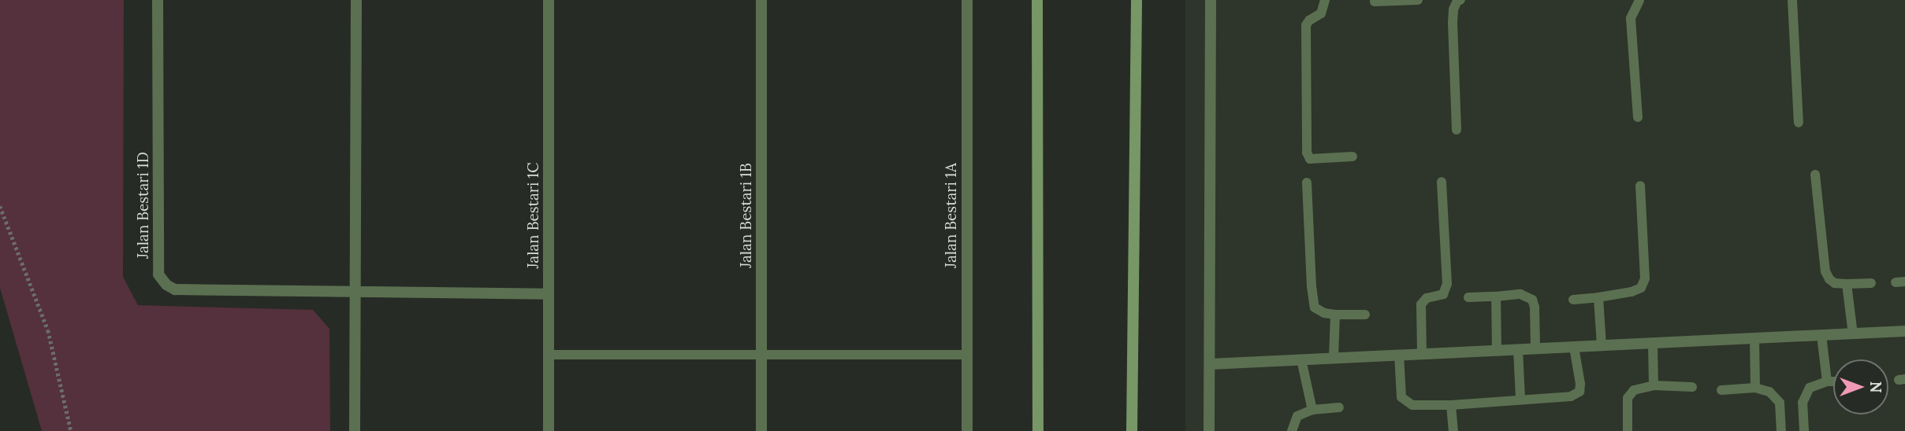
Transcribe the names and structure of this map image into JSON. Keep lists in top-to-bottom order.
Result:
{
  "streets": {
    "street": [
      "Jalan Bestari 1D",
      "Jalan Bestari 1C",
      "Jalan Bestari 1B",
      "Jalan Bestari 1A"
    ]
  },
  "crossings": [
    ["Jalan Bestari 1D", "Jalan Bestari 1C"]
  ],
  "north": "right"
}
